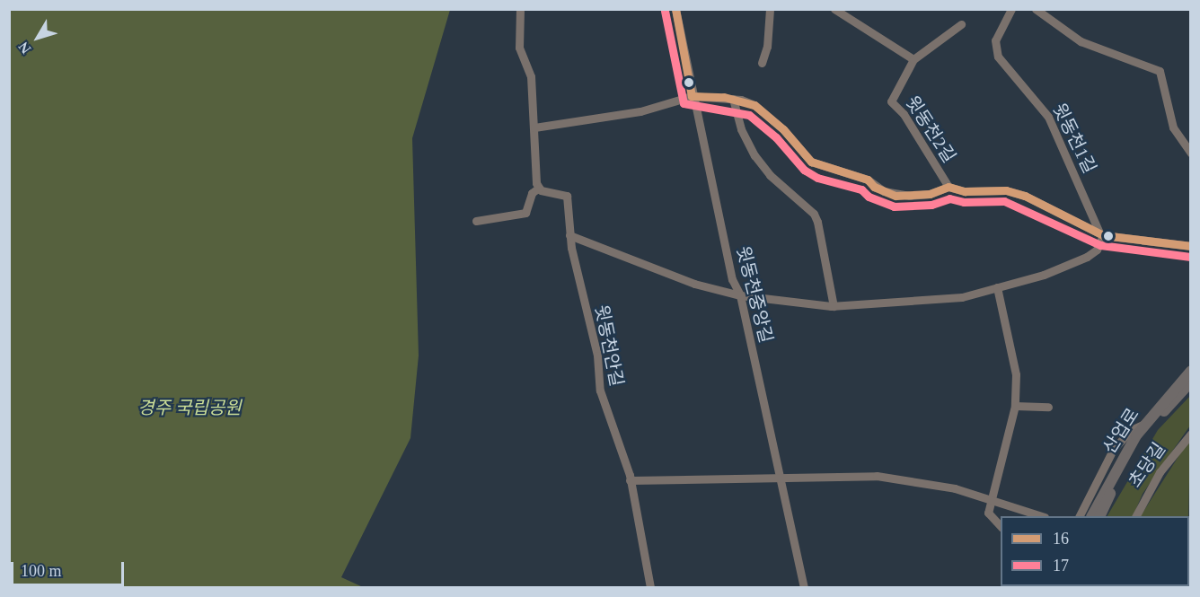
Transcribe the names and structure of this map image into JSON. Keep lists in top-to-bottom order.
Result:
{
  "streets": {
    "street": [
      "윗동천2길",
      "윗동천1길",
      "윗동천중앙길",
      "윗동천안길",
      "산업로",
      "초당길"
    ]
  },
  "parks": ["경주 국립공원"],
  "lines": ["transit line 16", "transit line 17"],
  "legend": ["16", "17"],
  "scale_bar": "100 m",
  "north": "bottom left"
}
